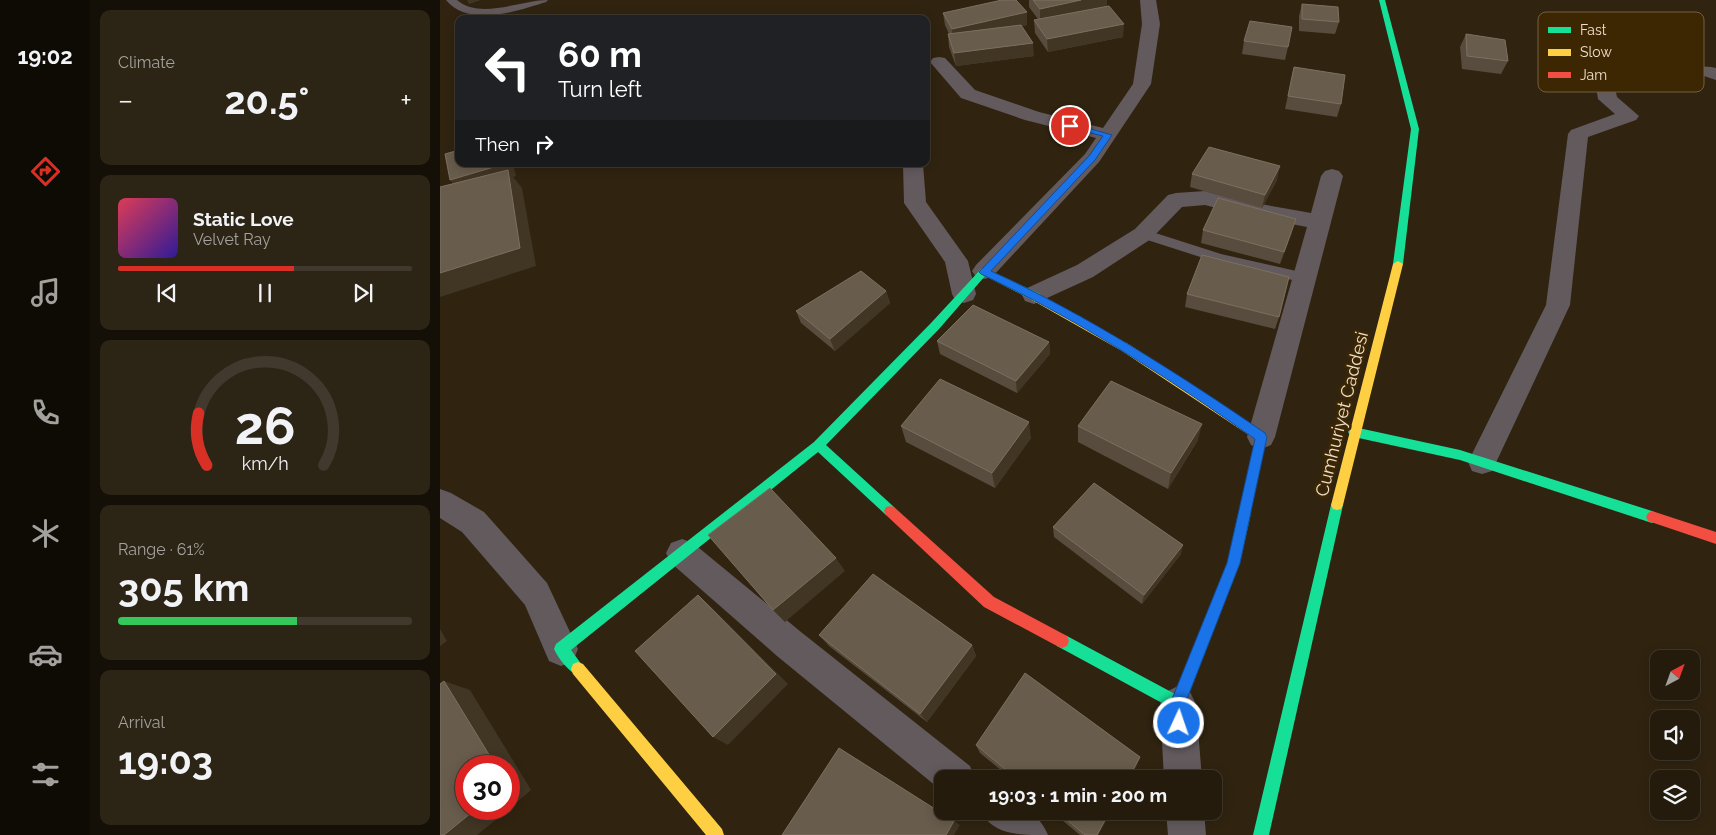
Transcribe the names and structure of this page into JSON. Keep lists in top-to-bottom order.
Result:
{
  "streets": {
    "street": ["Cumhuriyet Caddesi"]
  },
  "legend": ["Fast", "Slow", "Jam"],
  "north": "top right",
  "page": {
    "tabs": "19:02",
    "tile": [
      "Climate",
      ["Range · 61%", "305 km"],
      ["Arrival", "19:03"]
    ],
    "turn": ["60 m", "Turn left"],
    "heat": ["−", "20.5°", "+"],
    "then": "Then",
    "song": ["Static Love", "Velvet Ray"],
    "limit": "30",
    "trip": "19:03 · 1 min · 200 m",
    "gauge": ["26", "km/h"]
  }
}
